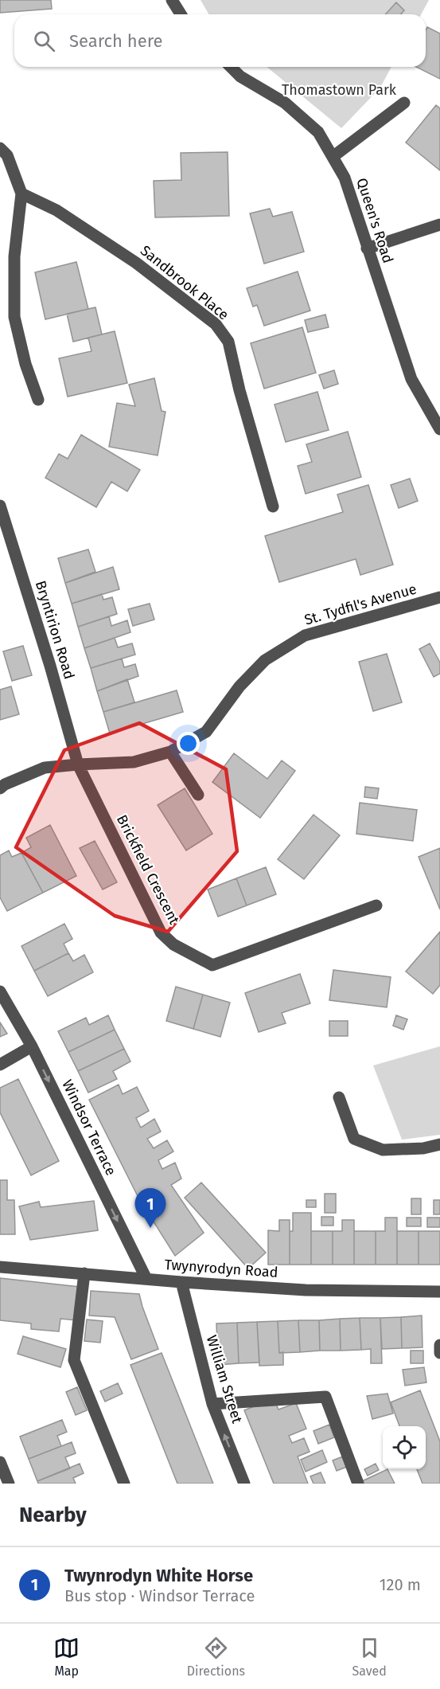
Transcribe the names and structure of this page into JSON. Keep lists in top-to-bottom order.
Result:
{
  "streets": {
    "street": [
      "Queen's Road",
      "Sandbrook Place",
      "St. Tydfil's Avenue",
      "Bryntirion Road",
      "Brickfield Crescent",
      "Windsor Terrace",
      "Twynyrodyn Road",
      "William Street"
    ]
  },
  "crossings": [
    ["St. Tydfil's Avenue", "Bryntirion Road"],
    ["St. Tydfil's Avenue", "Brickfield Crescent"],
    ["Bryntirion Road", "Brickfield Crescent"],
    ["Windsor Terrace", "Twynyrodyn Road"],
    ["Twynyrodyn Road", "William Street"]
  ],
  "one_way": ["Windsor Terrace", "William Street"],
  "parks": ["Thomastown Park"],
  "page": {
    "search": "Search here",
    "pins": "1",
    "heading": "Nearby",
    "list": [
      {
        "mark": "1",
        "name": "Twynrodyn White Horse",
        "note": "Bus stop · Windsor Terrace",
        "value": "120 m"
      }
    ],
    "nav": ["Map", "Directions", "Saved"]
  }
}
